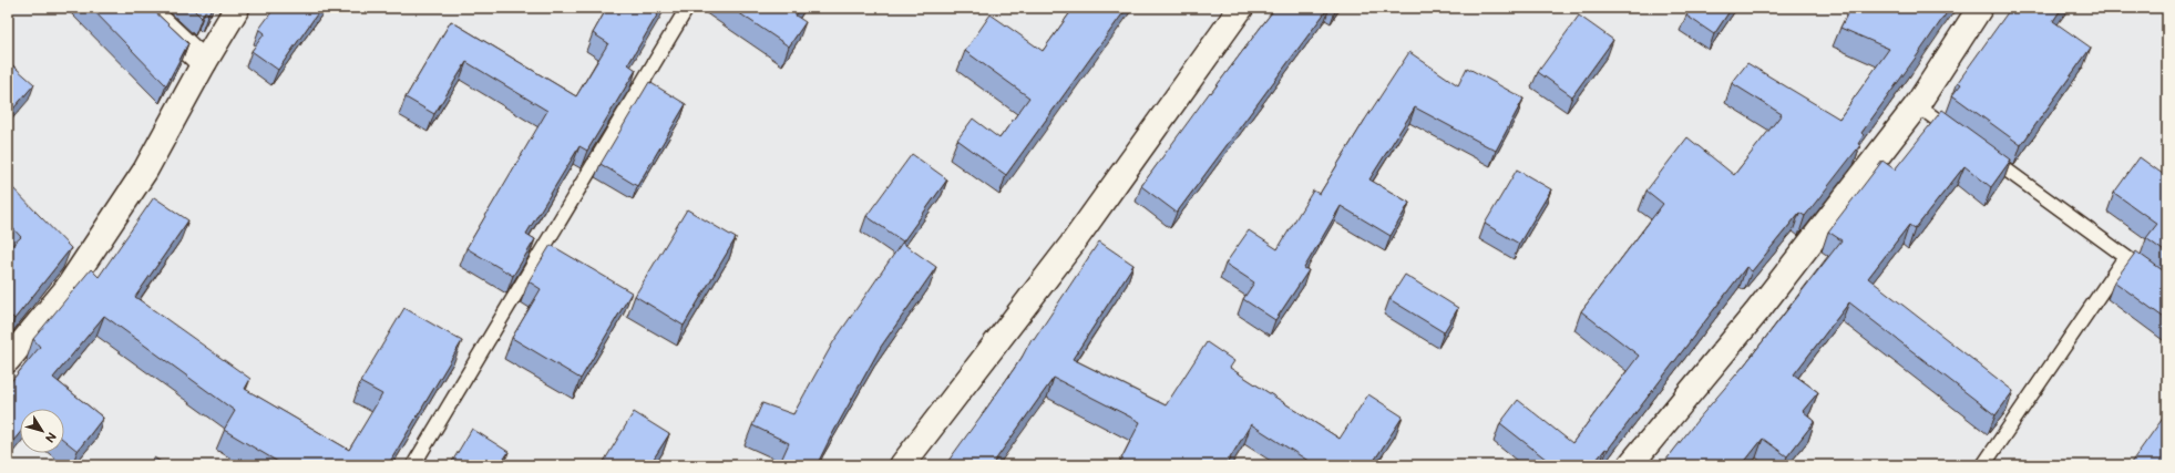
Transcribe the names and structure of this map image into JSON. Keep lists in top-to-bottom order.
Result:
{
  "north": "bottom right"
}
